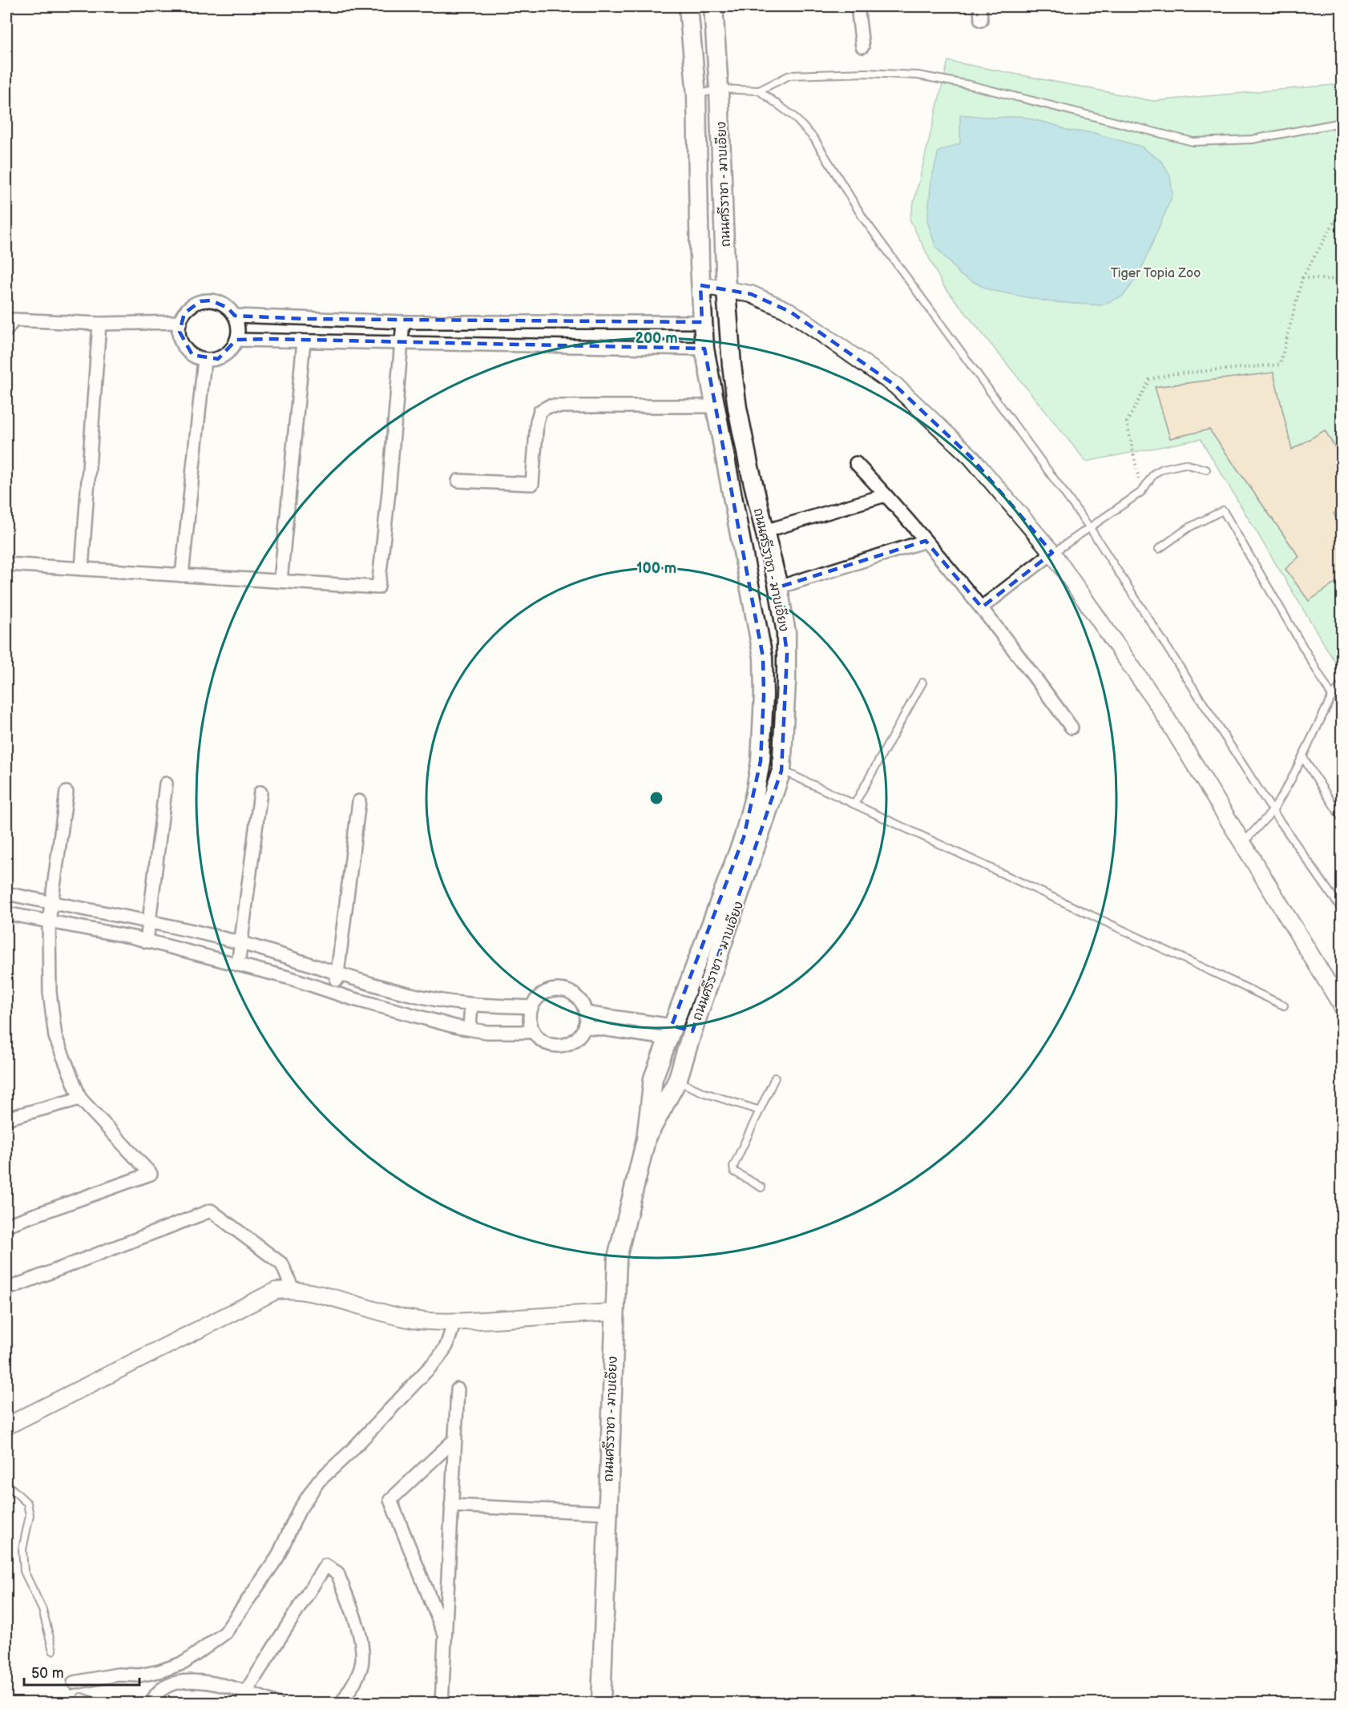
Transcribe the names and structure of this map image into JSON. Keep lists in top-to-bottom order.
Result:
{
  "streets": {
    "main road": ["ถนนศรีราชา - มาบเอียง"]
  },
  "parks": ["Tiger Topia Zoo"],
  "scale_bar": "50 m",
  "rings": ["200 m", "100 m"]
}
